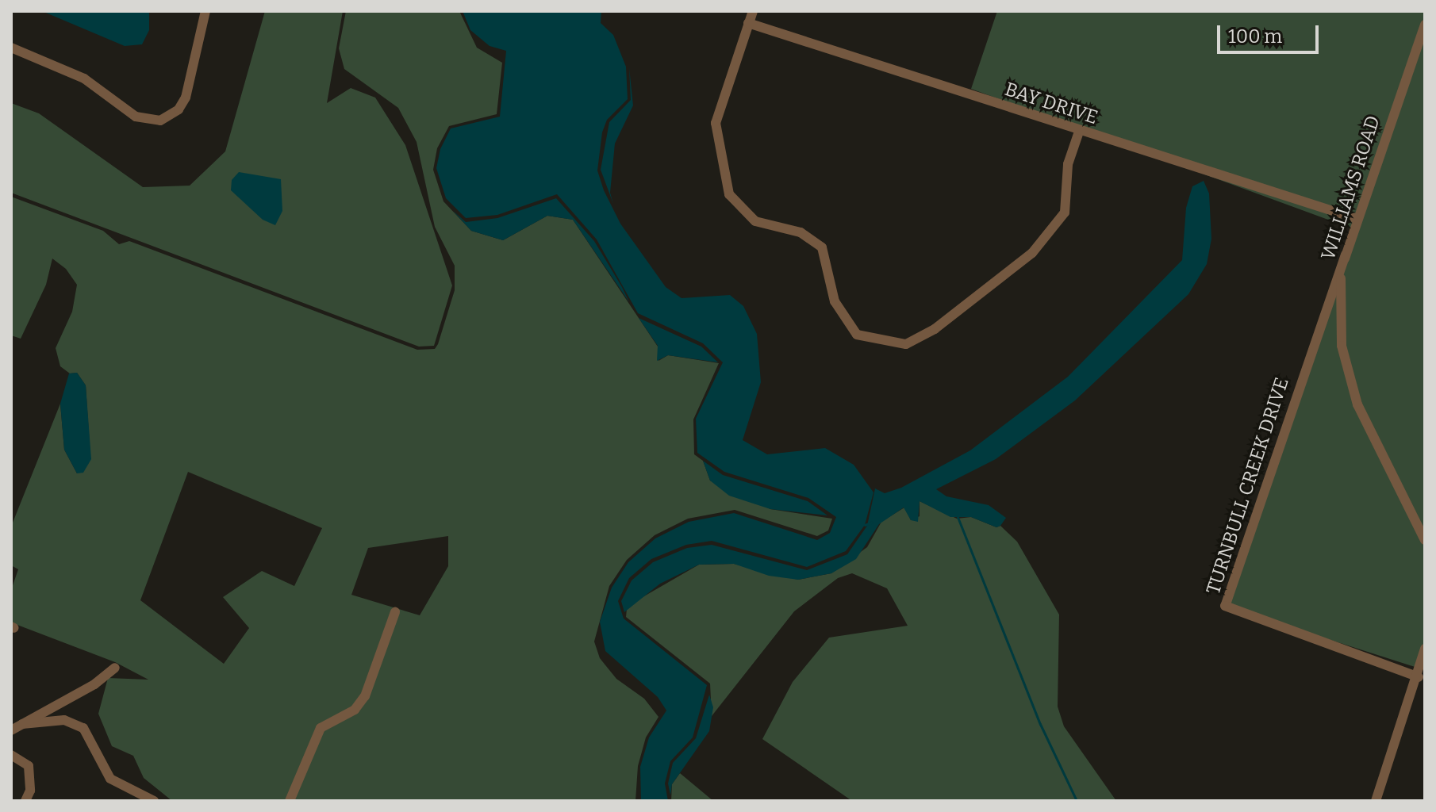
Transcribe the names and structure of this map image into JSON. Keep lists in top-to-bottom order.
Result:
{
  "streets": {
    "street": ["BAY DRIVE", "WILLIAMS ROAD", "TURNBULL CREEK DRIVE"]
  },
  "crossings": [
    ["BAY DRIVE", "WILLIAMS ROAD"],
    ["WILLIAMS ROAD", "TURNBULL CREEK DRIVE"]
  ],
  "scale_bar": "100 m"
}
